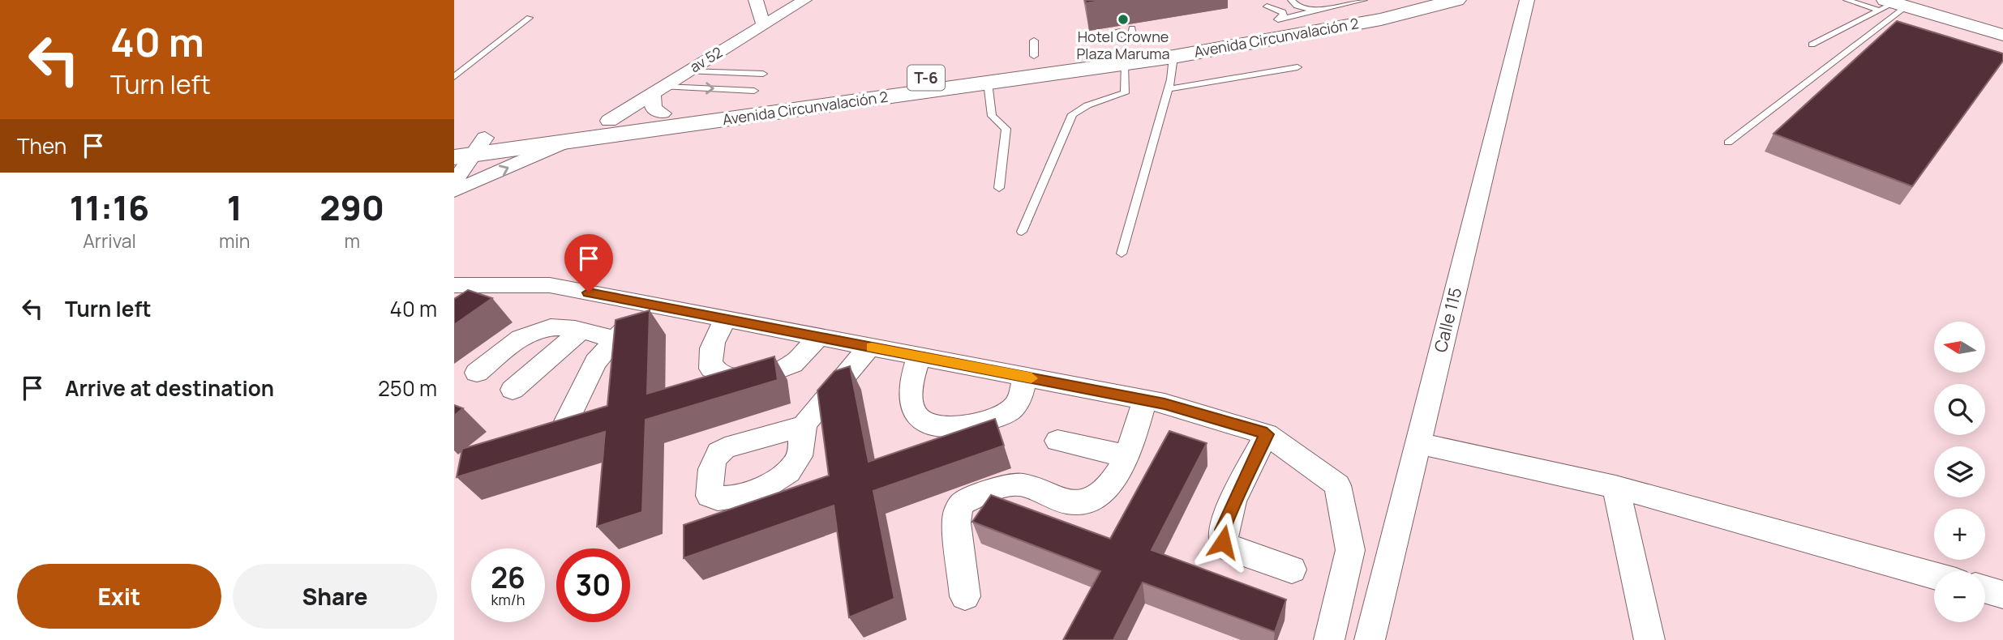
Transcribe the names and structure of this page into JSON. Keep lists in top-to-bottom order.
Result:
{
  "streets": {
    "highway": ["Avenida Circunvalación 2", "T-6"],
    "street": ["av 52", "Calle 115"]
  },
  "crossings": [
    ["Avenida Circunvalación 2", "av 52"]
  ],
  "places": ["Hotel Crowne Plaza Maruma"],
  "north": "left",
  "page": {
    "turn": ["40 m", "Turn left"],
    "then": "Then",
    "eta": [
      "11:16",
      "Arrival",
      "1",
      "min",
      "290",
      "m"
    ],
    "list": [
      {
        "name": "Turn left",
        "value": "40 m"
      },
      {
        "name": "Arrive at destination",
        "value": "250 m"
      }
    ],
    "map_buttons": ["+", "−"],
    "speed": "26 km/h",
    "limit": "30",
    "buttons": ["Exit", "Share"]
  }
}
